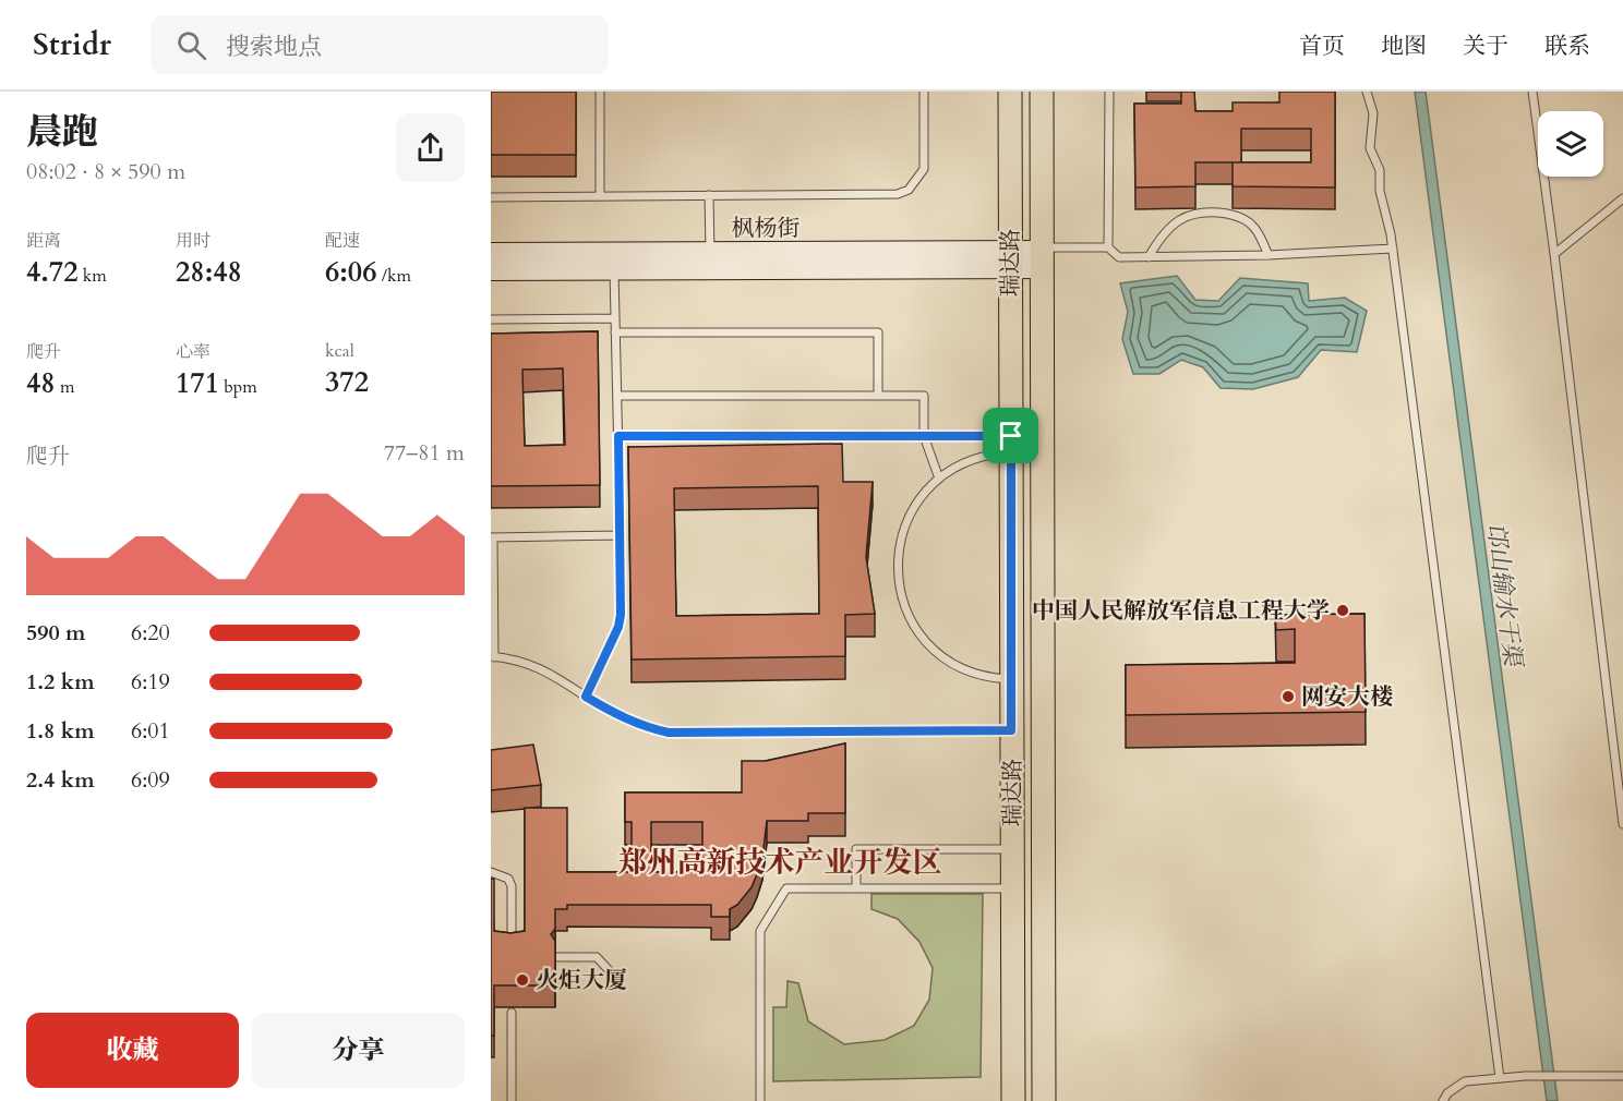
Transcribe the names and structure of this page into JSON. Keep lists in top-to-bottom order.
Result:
{
  "streets": {
    "main road": ["瑞达路"],
    "street": ["枫杨街"]
  },
  "crossings": [
    ["枫杨街", "瑞达路"]
  ],
  "districts": ["郑州高新技术产业开发区"],
  "water": ["邙山输水干渠"],
  "places": ["中国人民解放军信息工程大学", "网安大楼", "火炬大厦"],
  "page": {
    "header": "Stridr",
    "search": "搜索地点",
    "nav": [
      "首页",
      "地图",
      "关于",
      "联系"
    ],
    "heading": ["晨跑", "08:02 · 8 × 590 m"],
    "stats": [
      ["距离", "4.72 km"],
      ["用时", "28:48"],
      ["配速", "6:06 /km"],
      ["爬升", "48 m"],
      ["心率", "171 bpm"],
      ["kcal", "372"]
    ],
    "chart": ["爬升", "77–81 m"],
    "list": [
      {
        "name": "590 m",
        "note": "6:20"
      },
      {
        "name": "1.2 km",
        "note": "6:19"
      },
      {
        "name": "1.8 km",
        "note": "6:01"
      },
      {
        "name": "2.4 km",
        "note": "6:09"
      }
    ],
    "buttons": ["收藏", "分享"]
  }
}
